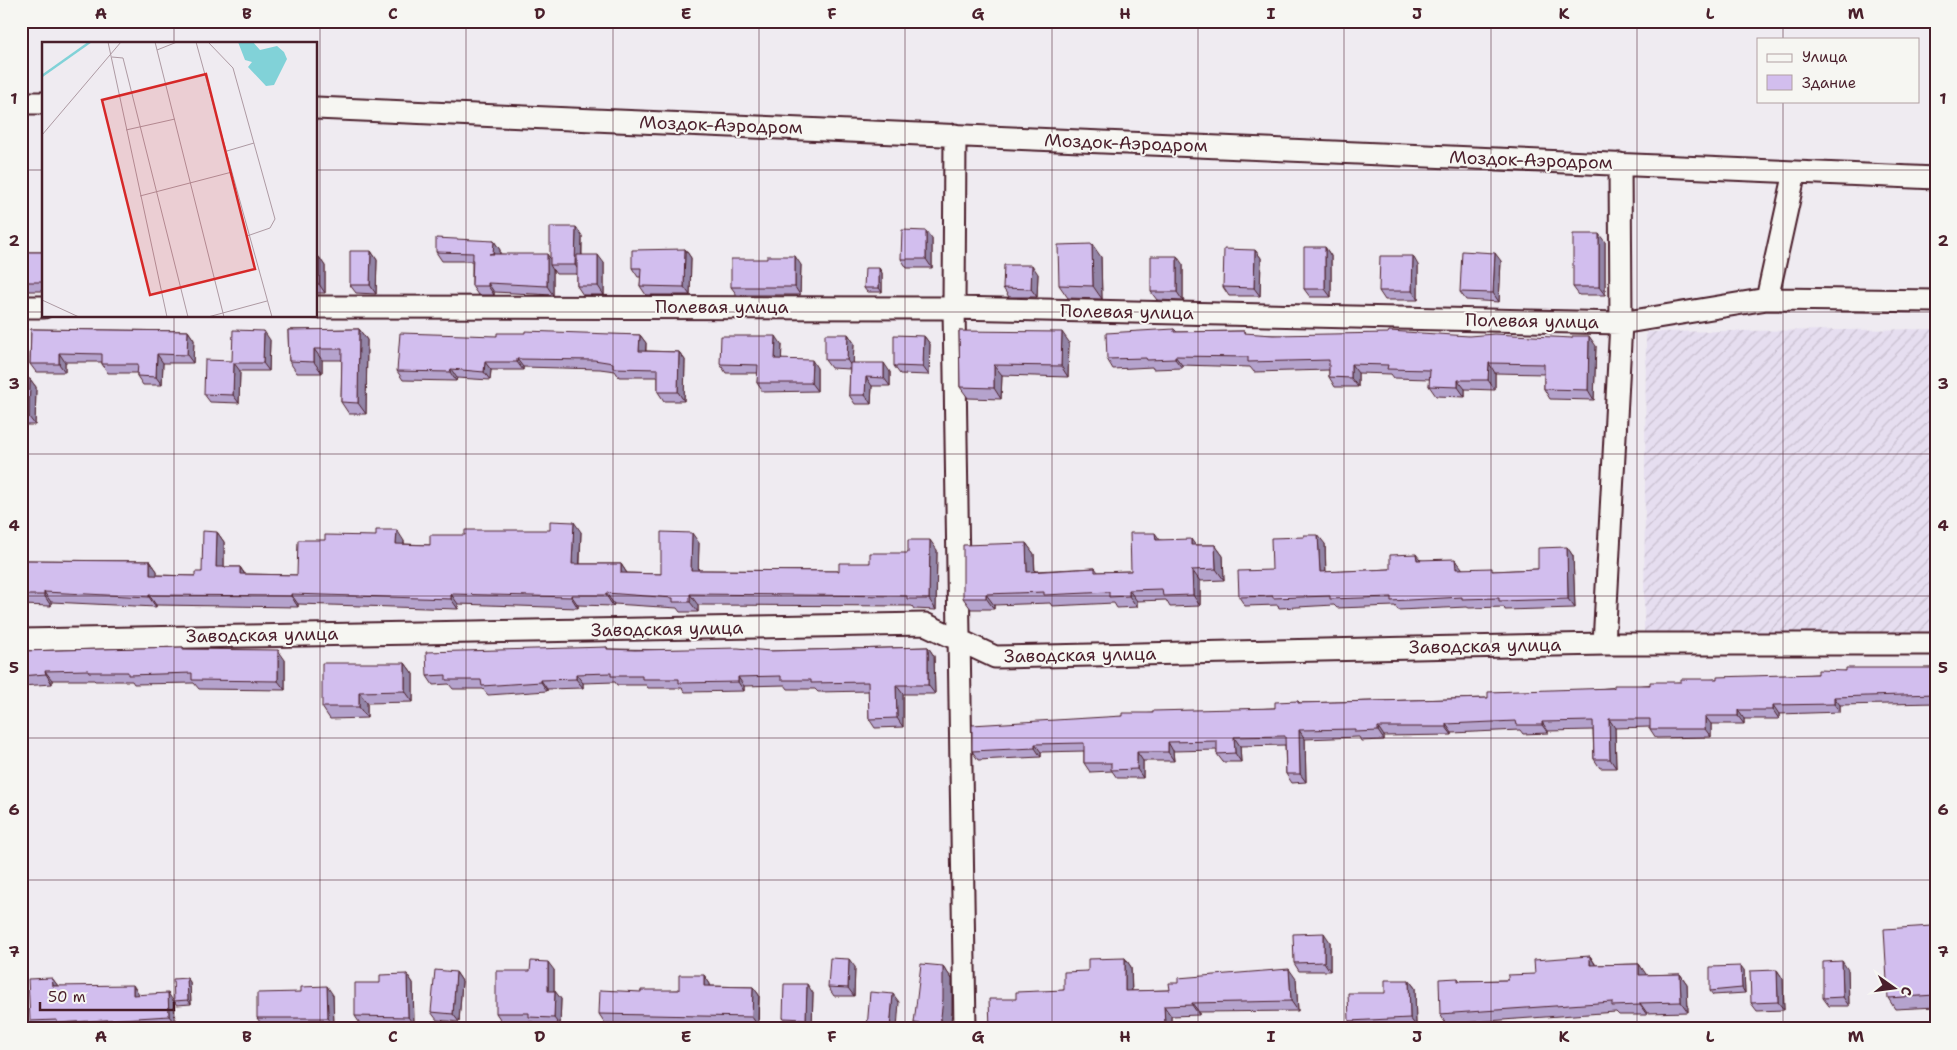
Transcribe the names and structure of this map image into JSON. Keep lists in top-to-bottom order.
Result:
{
  "streets": {
    "street": ["Моздок-Аэродром", "Полевая улица", "Заводская улица"]
  },
  "legend": ["Улица", "Здание"],
  "scale_bar": "50 m",
  "north": "right",
  "grid": {
    "columns": [
      "A",
      "B",
      "C",
      "D",
      "E",
      "F",
      "G",
      "H",
      "I",
      "J",
      "K",
      "L",
      "M"
    ],
    "rows": [
      "1",
      "2",
      "3",
      "4",
      "5",
      "6",
      "7"
    ]
  }
}
